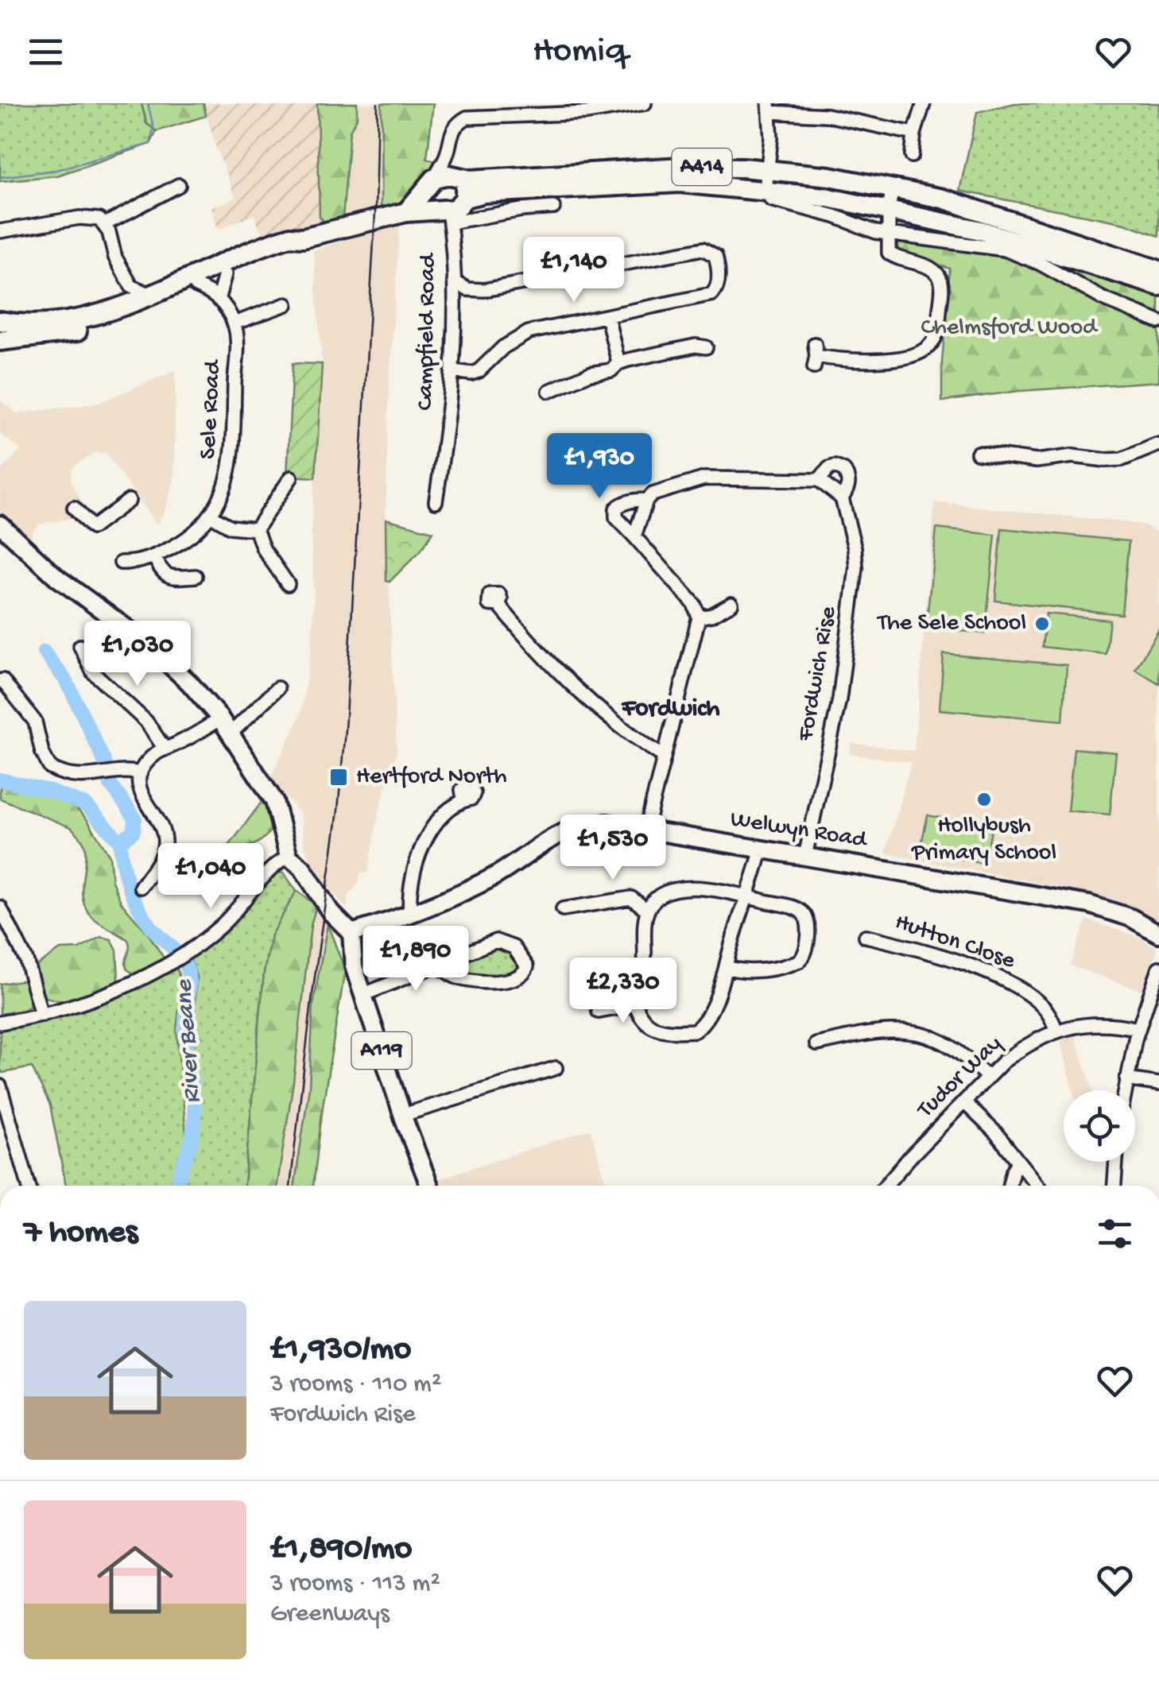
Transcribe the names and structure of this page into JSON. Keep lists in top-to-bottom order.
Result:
{
  "streets": {
    "highway": ["A414"],
    "main road": ["Welwyn Road", "A119"],
    "street": [
      "Campfield Road",
      "Sele Road",
      "Fordwich Rise",
      "Hutton Close",
      "Tudor Way"
    ]
  },
  "crossings": [
    ["A414", "Campfield Road"],
    ["Fordwich Rise", "Welwyn Road"],
    ["Welwyn Road", "A119"],
    ["Hutton Close", "Tudor Way"]
  ],
  "districts": ["Fordwich"],
  "water": ["River Beane"],
  "parks": ["Chelmsford Wood"],
  "places": {
    "other": ["The Sele School", "Hollybush Primary School"],
    "transit": ["Hertford North"]
  },
  "page": {
    "header": "Homiq",
    "price": [
      "£1,140",
      "£1,930",
      "£1,030",
      "£1,530",
      "£1,040",
      "£1,890",
      "£2,330"
    ],
    "heading": "7 homes",
    "list": [
      {
        "name": "£1,930/mo",
        "note": "3 rooms · 110 m² · Fordwich Rise"
      },
      {
        "name": "£1,890/mo",
        "note": "3 rooms · 113 m² · Greenways"
      }
    ]
  }
}
